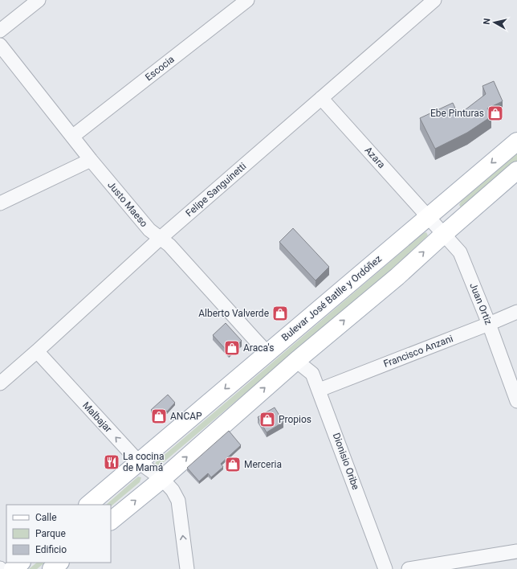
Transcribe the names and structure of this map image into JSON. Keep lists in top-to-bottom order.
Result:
{
  "streets": {
    "main road": ["Bulevar José Batlle y Ordóñez"],
    "street": [
      "Escocia",
      "Azara",
      "Felipe Sanguinetti",
      "Justo Maeso",
      "Juan Ortiz",
      "Francisco Anzani",
      "Malbajar",
      "Dionisio Oribe"
    ]
  },
  "crossings": [
    ["Escocia", "Justo Maeso"],
    ["Azara", "Felipe Sanguinetti"],
    ["Azara", "Bulevar José Batlle y Ordóñez"],
    ["Azara", "Juan Ortiz"],
    ["Felipe Sanguinetti", "Justo Maeso"],
    ["Felipe Sanguinetti", "Malbajar"],
    ["Justo Maeso", "Bulevar José Batlle y Ordóñez"],
    ["Bulevar José Batlle y Ordóñez", "Juan Ortiz"],
    ["Bulevar José Batlle y Ordóñez", "Malbajar"],
    ["Juan Ortiz", "Francisco Anzani"],
    ["Francisco Anzani", "Dionisio Oribe"]
  ],
  "one_way": ["Malbajar"],
  "places": {
    "shop": [
      "Ebe Pinturas",
      "Alberto Valverde",
      "Araca's",
      "ANCAP",
      "Propios",
      "Merceria"
    ],
    "restaurant": ["La cocina de Mamá"]
  },
  "legend": ["Calle", "Parque", "Edificio"],
  "north": "left"
}
